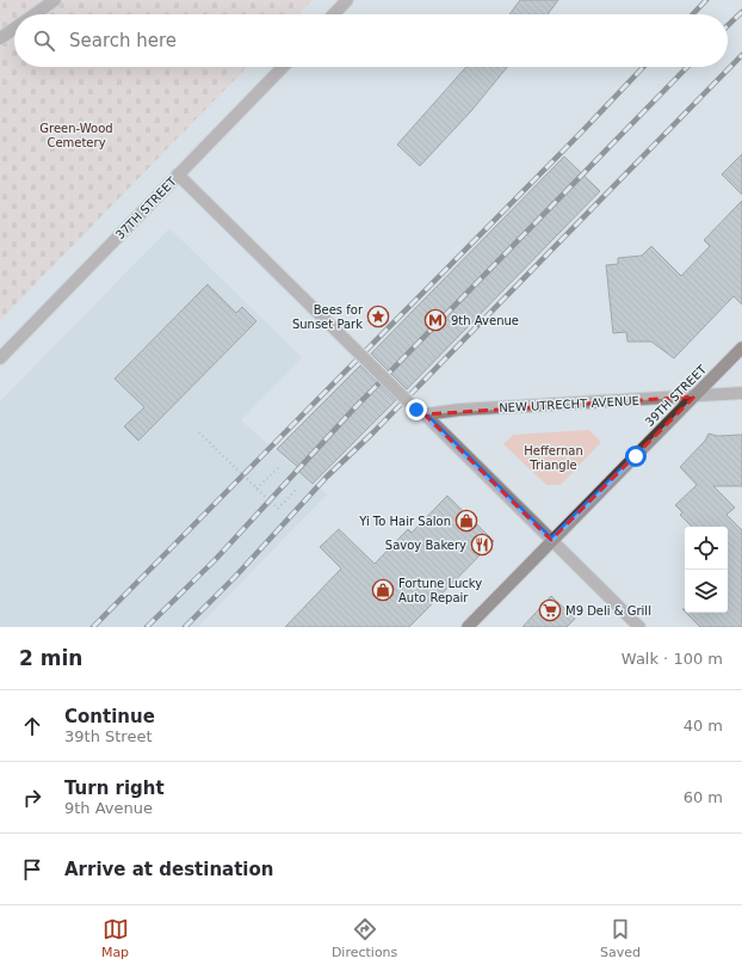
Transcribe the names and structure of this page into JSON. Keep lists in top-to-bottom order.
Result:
{
  "streets": {
    "main road": ["39TH STREET"],
    "street": ["37TH STREET", "NEW UTRECHT AVENUE"]
  },
  "crossings": [
    ["39TH STREET", "NEW UTRECHT AVENUE"]
  ],
  "parks": ["Green-Wood Cemetery", "Heffernan Triangle"],
  "places": {
    "place": ["Bees for Sunset Park"],
    "metro station": ["9th Avenue"],
    "shop": ["Yi To Hair Salon", "Fortune Lucky Auto Repair"],
    "restaurant": ["Savoy Bakery"],
    "supermarket": ["M9 Deli & Grill"]
  },
  "page": {
    "search": "Search here",
    "heading": ["2 min", "Walk · 100 m"],
    "list": [
      ["Continue", "39th Street", "40 m"],
      ["Turn right", "9th Avenue", "60 m"],
      "Arrive at destination"
    ],
    "nav": ["Map", "Directions", "Saved"]
  }
}
